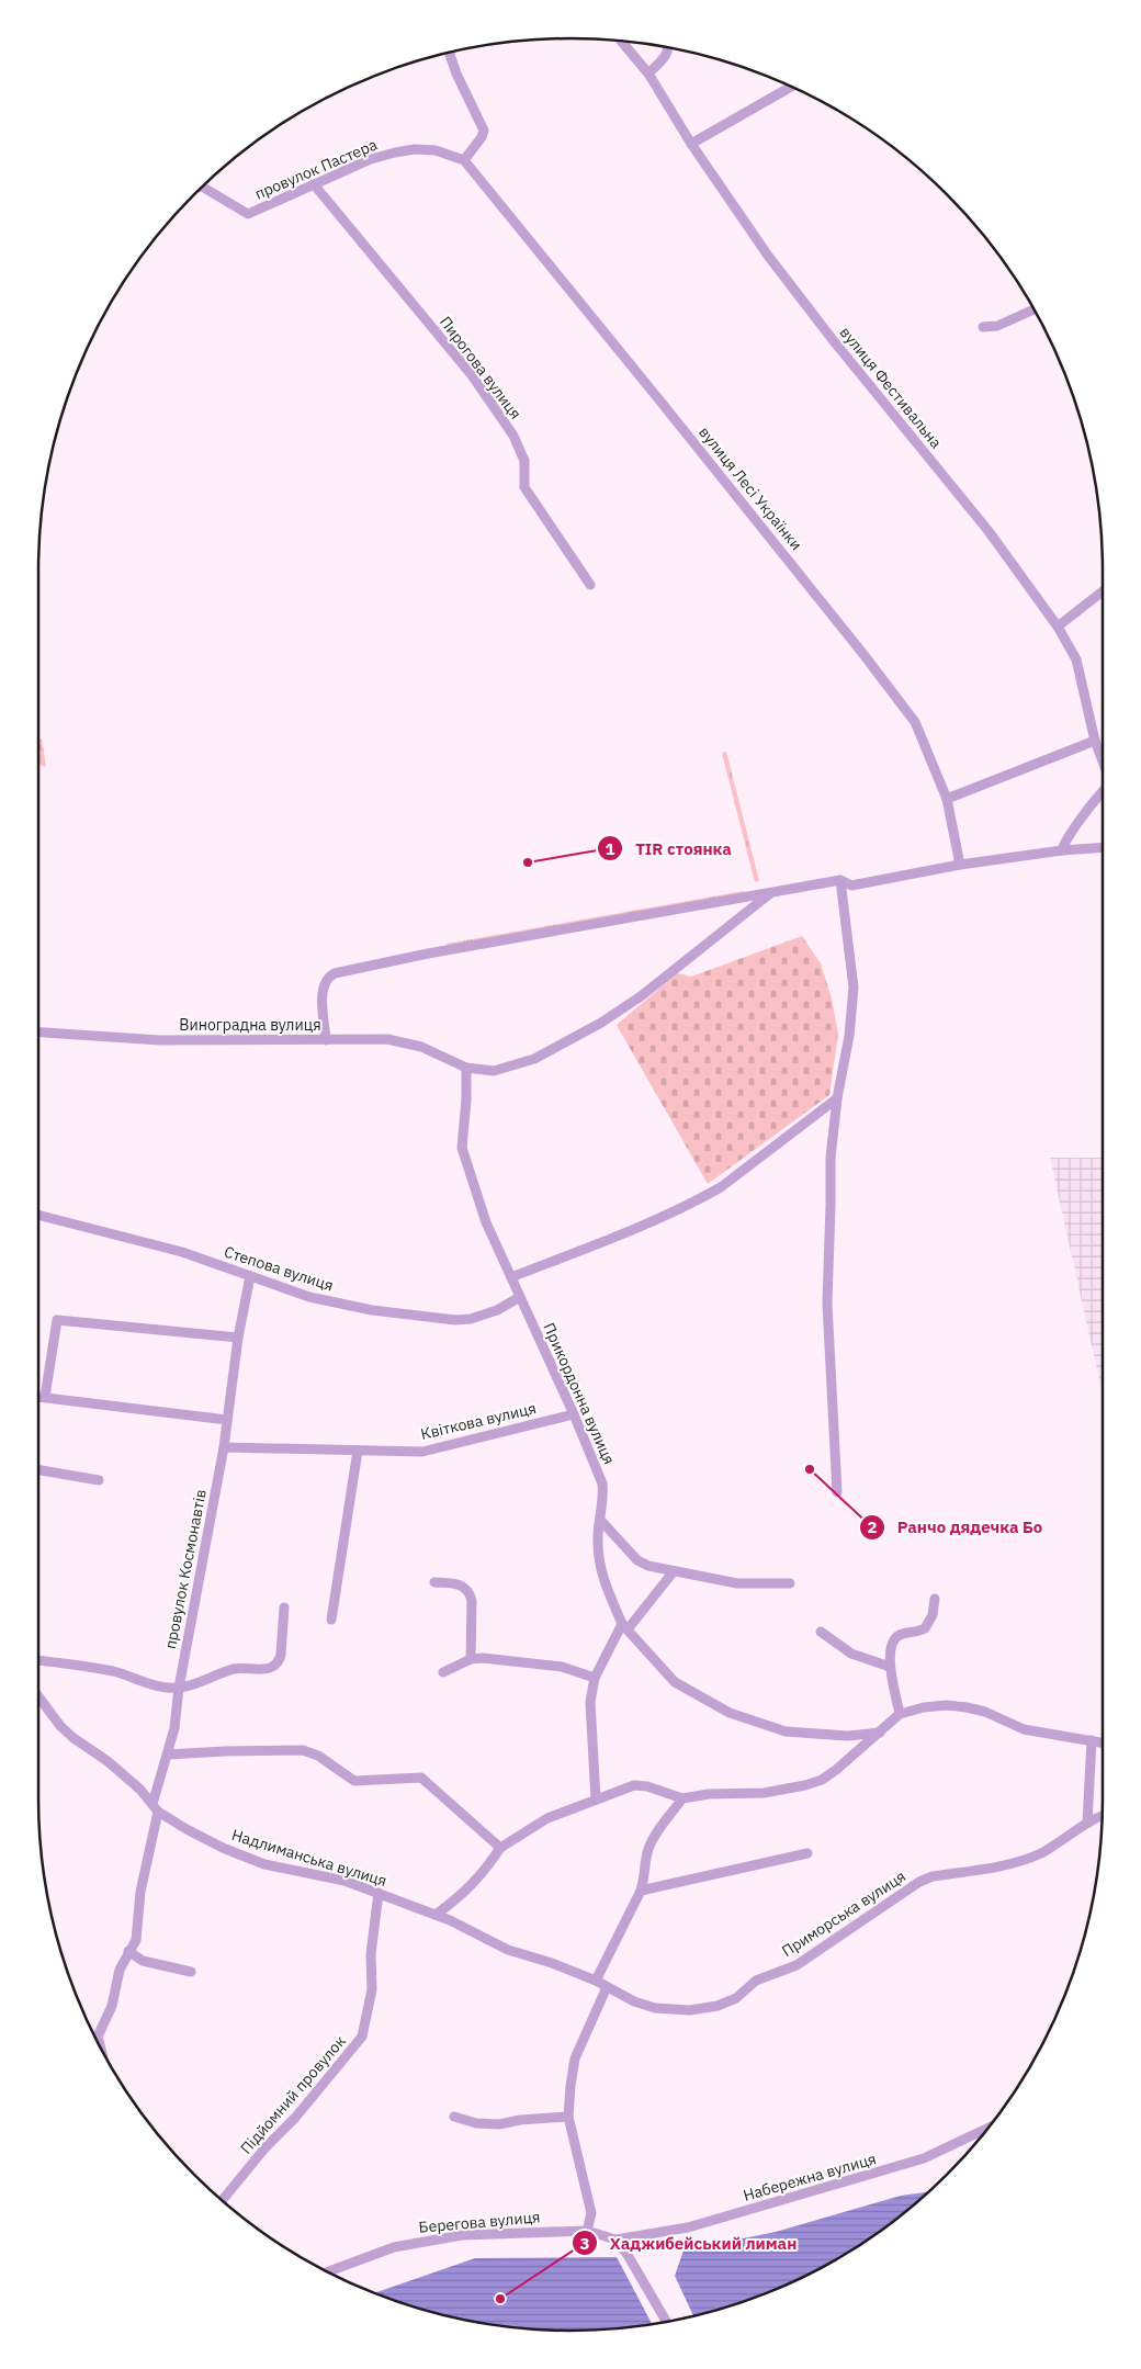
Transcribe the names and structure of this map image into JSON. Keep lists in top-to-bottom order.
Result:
{
  "streets": {
    "street": [
      "провулок Пастера",
      "Пирогова вулиця",
      "вулиця Фестивальна",
      "вулиця Лесі Українки",
      "Виноградна вулиця",
      "Степова вулиця",
      "Прикордонна вулиця",
      "Квіткова вулиця",
      "провулок Космонавтів",
      "Надлиманська вулиця",
      "Приморська вулиця",
      "Підйомний провулок",
      "Набережна вулиця",
      "Берегова вулиця"
    ]
  },
  "crossings": [
    ["провулок Пастера", "Пирогова вулиця"],
    ["провулок Пастера", "вулиця Лесі Українки"],
    ["Виноградна вулиця", "Прикордонна вулиця"],
    ["Степова вулиця", "Прикордонна вулиця"],
    ["Степова вулиця", "провулок Космонавтів"],
    ["Прикордонна вулиця", "Квіткова вулиця"],
    ["Квіткова вулиця", "провулок Космонавтів"],
    ["провулок Космонавтів", "Надлиманська вулиця"],
    ["Надлиманська вулиця", "Приморська вулиця"],
    ["Надлиманська вулиця", "Підйомний провулок"],
    ["Набережна вулиця", "Берегова вулиця"]
  ],
  "places": ["TIR стоянка", "Ранчо дядечка Бо", "Хаджибейський лиман"]
}
